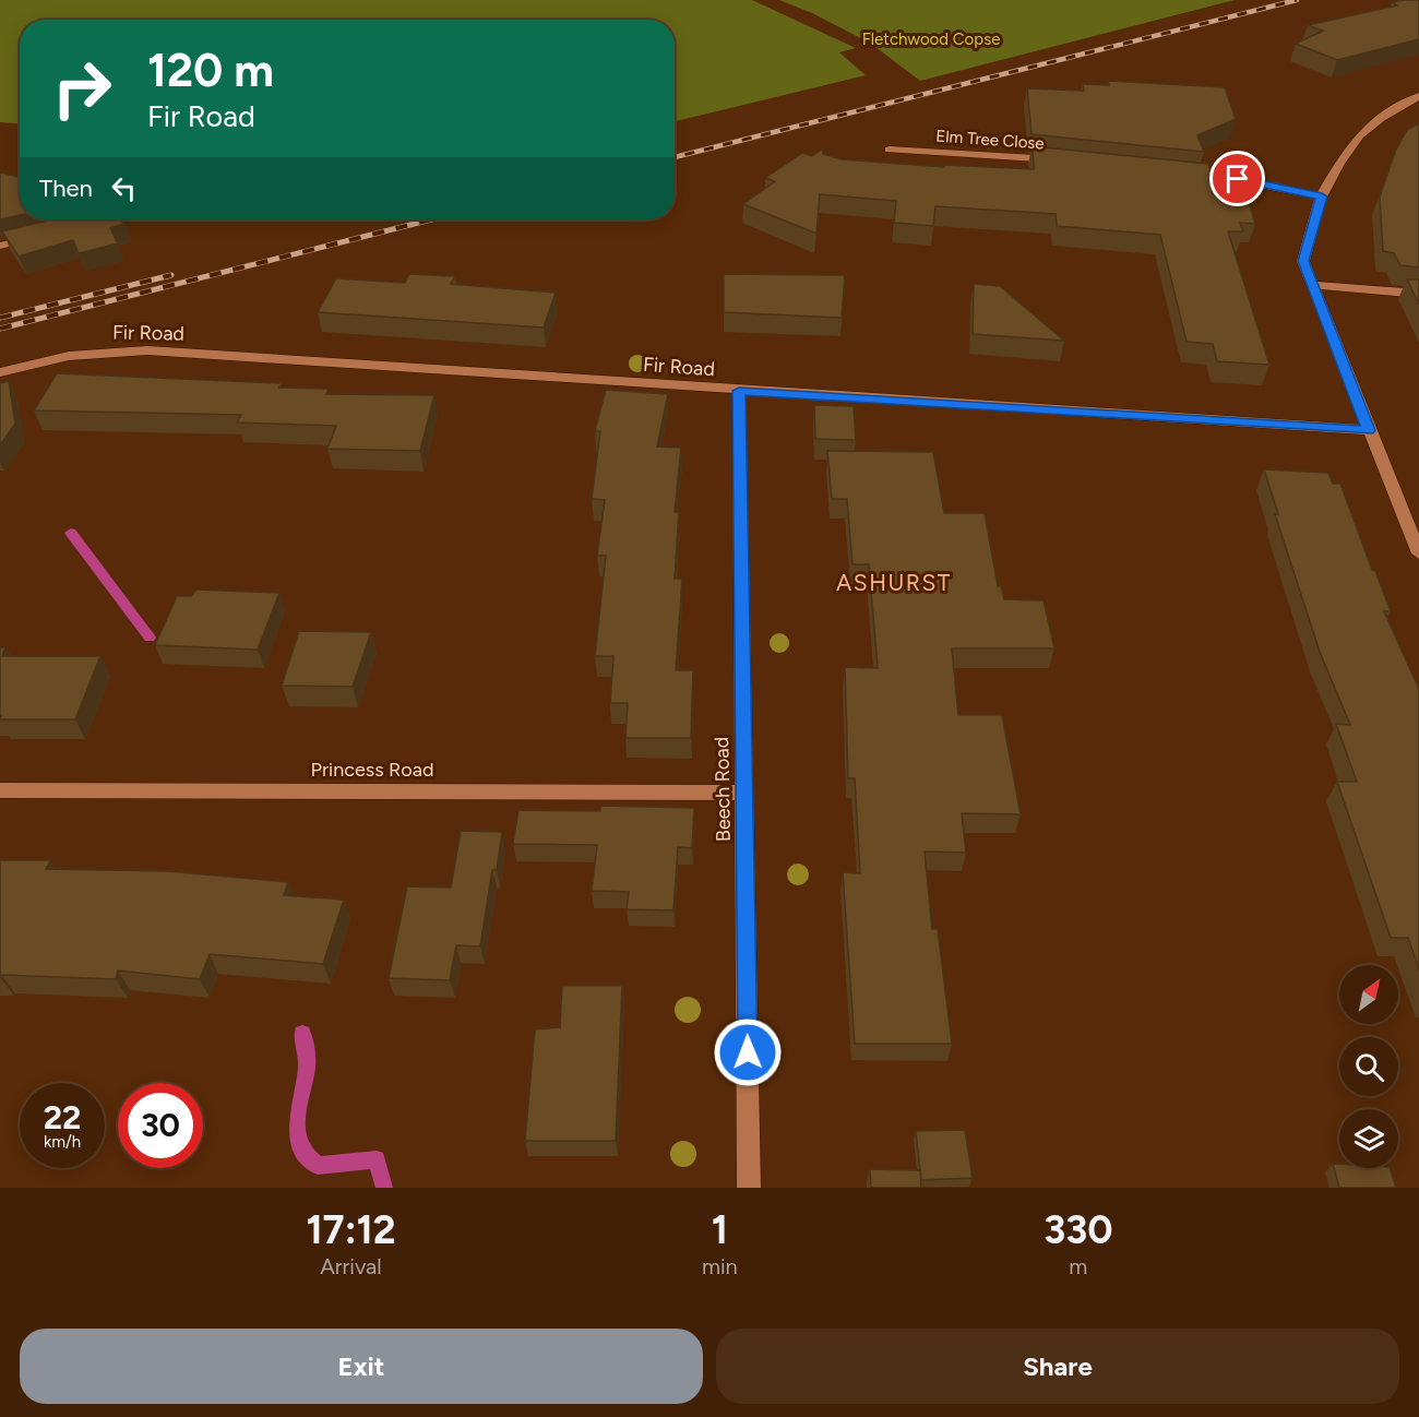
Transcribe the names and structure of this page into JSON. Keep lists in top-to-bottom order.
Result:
{
  "streets": {
    "street": [
      "Elm Tree Close",
      "Fir Road",
      "Princess Road",
      "Beech Road"
    ]
  },
  "crossings": [
    ["Fir Road", "Beech Road"],
    ["Princess Road", "Beech Road"]
  ],
  "districts": ["ASHURST"],
  "parks": ["Fletchwood Copse"],
  "north": "top right",
  "page": {
    "turn": ["120 m", "Fir Road"],
    "then": "Then",
    "speed": "22 km/h",
    "limit": "30",
    "eta": [
      "17:12",
      "Arrival",
      "1",
      "min",
      "330",
      "m"
    ],
    "buttons": ["Exit", "Share"]
  }
}
